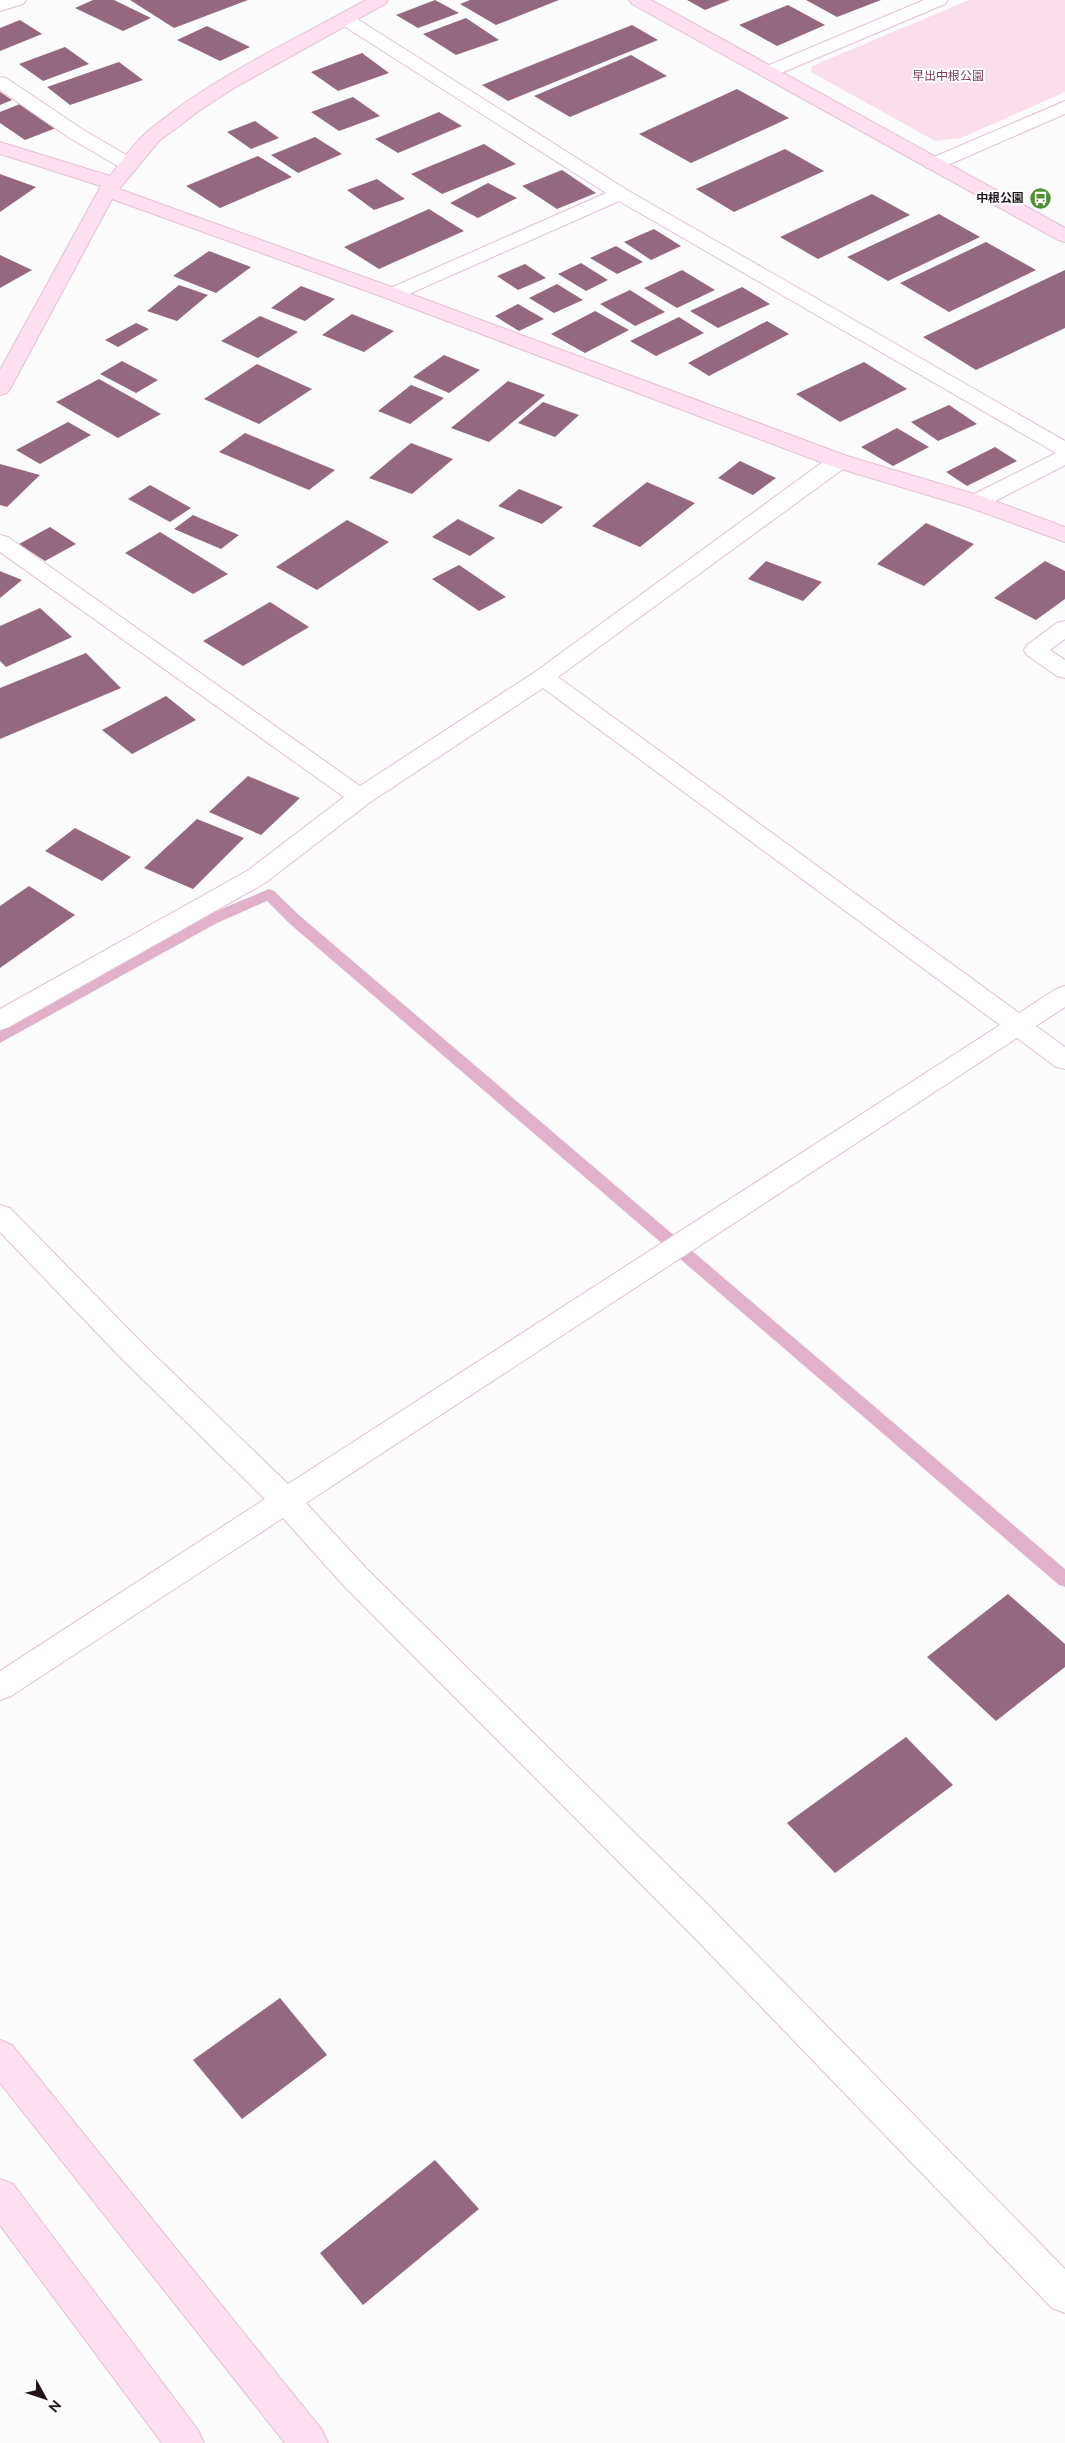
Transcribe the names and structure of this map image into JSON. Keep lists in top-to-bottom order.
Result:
{
  "parks": ["早出中根公園"],
  "places": {
    "bus stop": ["中根公園"]
  },
  "north": "bottom right"
}
